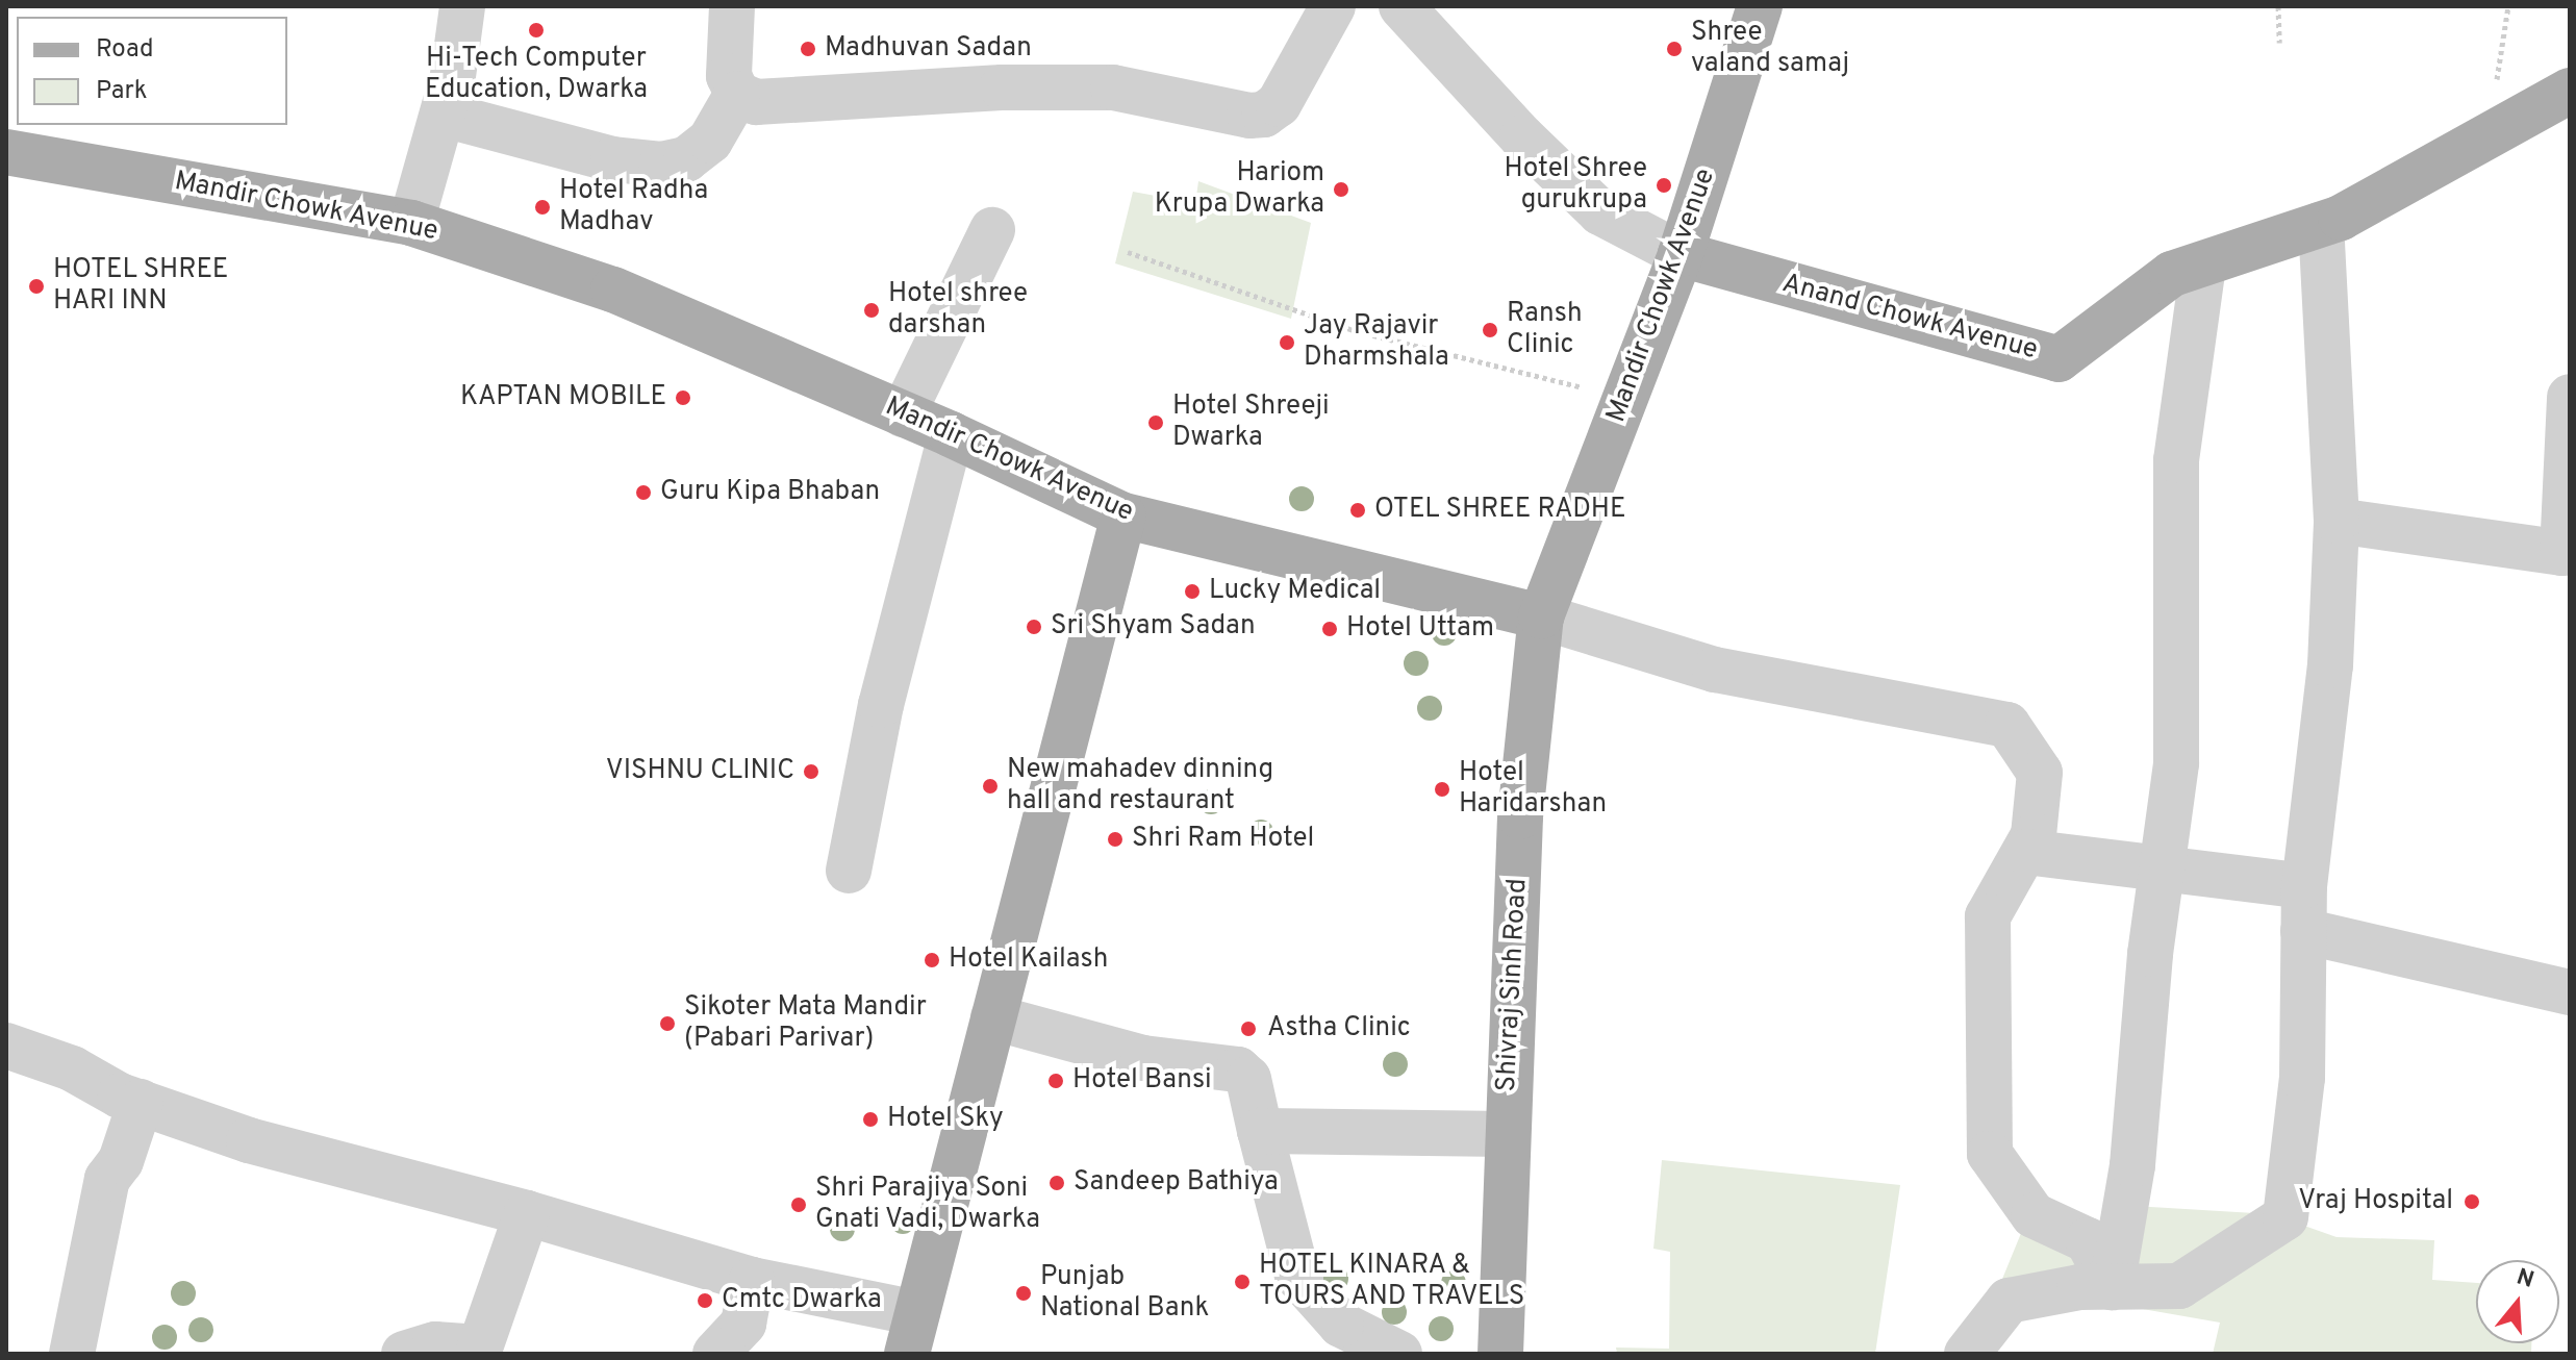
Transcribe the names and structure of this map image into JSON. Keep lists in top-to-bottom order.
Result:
{
  "streets": {
    "main road": ["Mandir Chowk Avenue", "Anand Chowk Avenue", "Shivraj Sinh Road"]
  },
  "crossings": [
    ["Mandir Chowk Avenue", "Anand Chowk Avenue"],
    ["Mandir Chowk Avenue", "Shivraj Sinh Road"]
  ],
  "places": [
    "Hi-Tech Computer Education, Dwarka",
    "Madhuvan Sadan",
    "Shree valand samaj",
    "Hotel Shree gurukrupa",
    "Hariom Krupa Dwarka",
    "Hotel Radha Madhav",
    "HOTEL SHREE HARI INN",
    "Hotel shree darshan",
    "Ransh Clinic",
    "Jay Rajavir Dharmshala",
    "KAPTAN MOBILE",
    "Hotel Shreeji Dwarka",
    "Guru Kipa Bhaban",
    "OTEL SHREE RADHE",
    "Lucky Medical",
    "Sri Shyam Sadan",
    "Hotel Uttam",
    "VISHNU CLINIC",
    "New mahadev dinning hall and restaurant",
    "Hotel Haridarshan",
    "Shri Ram Hotel",
    "Hotel Kailash",
    "Sikoter Mata Mandir (Pabari Parivar)",
    "Astha Clinic",
    "Hotel Bansi",
    "Hotel Sky",
    "Sandeep Bathiya",
    "Vraj Hospital",
    "Shri Parajiya Soni Gnati Vadi, Dwarka",
    "HOTEL KINARA & TOURS AND TRAVELS",
    "Punjab National Bank",
    "Cmtc Dwarka"
  ],
  "legend": ["Road", "Park"],
  "north": "top"
}
